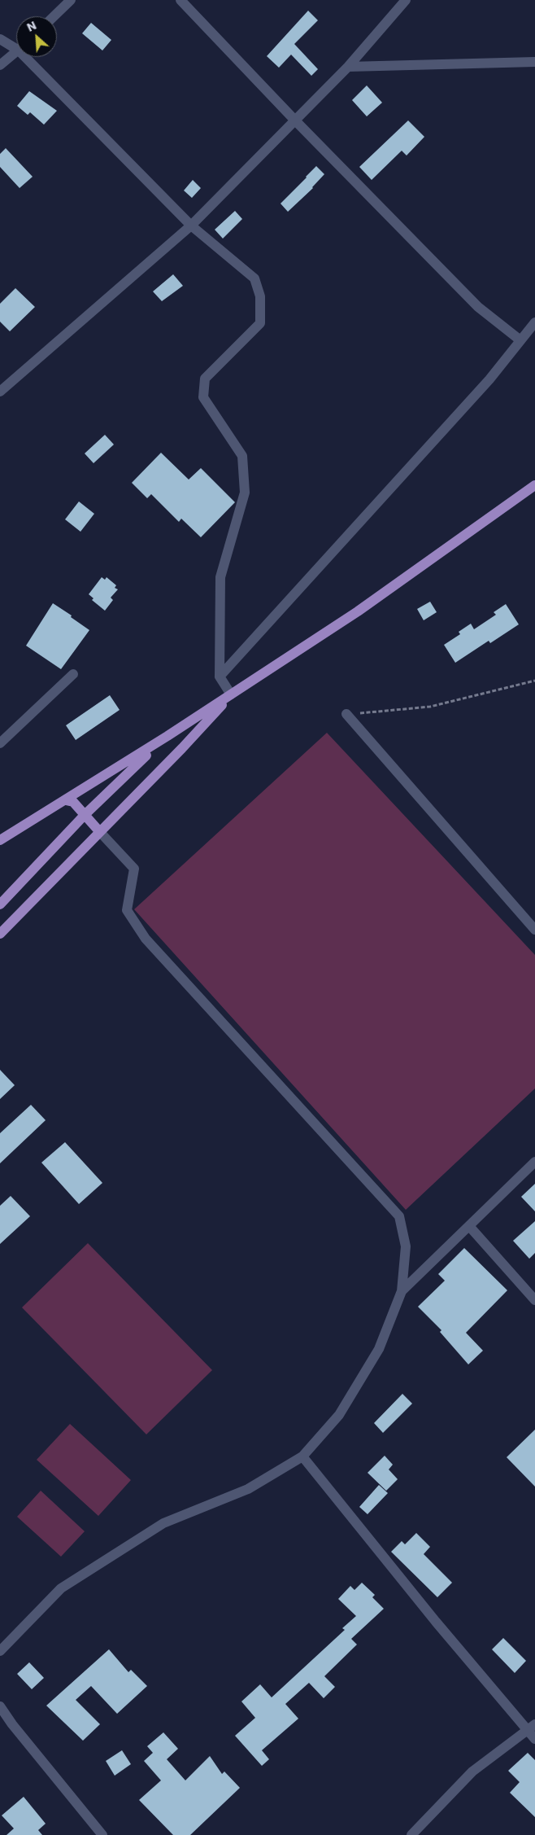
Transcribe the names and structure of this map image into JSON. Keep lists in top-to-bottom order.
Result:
{
  "north": "top left"
}
